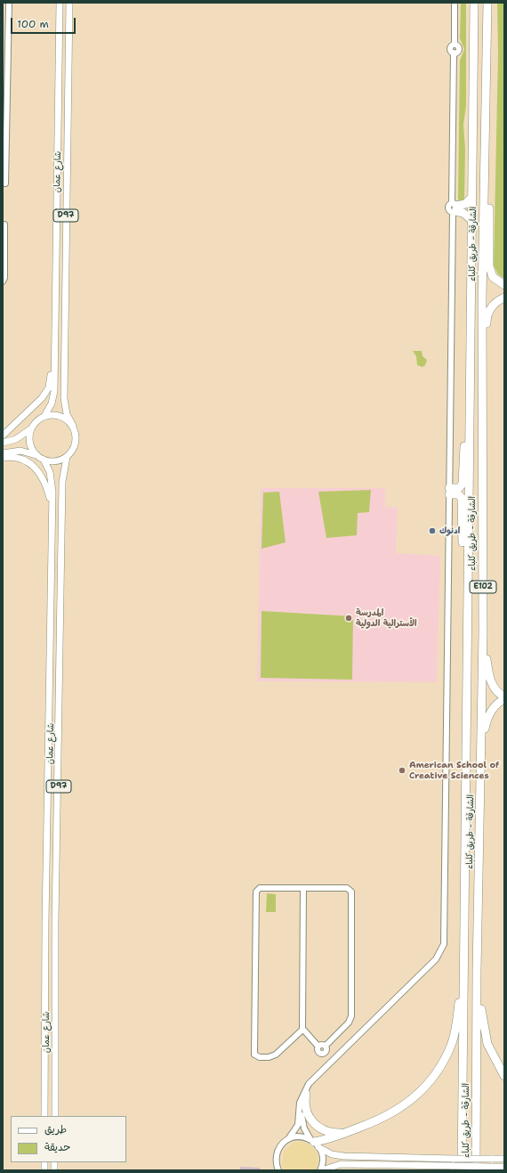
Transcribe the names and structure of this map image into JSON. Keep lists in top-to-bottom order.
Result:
{
  "streets": {
    "highway": ["الشارقة - طريق كلباء", "E102"],
    "main road": ["شارع عمان", "D97"]
  },
  "places": ["ادنوك", "المدرسة الأسترالية الدولية", "American School of Creative Sciences"],
  "legend": ["طريق", "حديقة"],
  "scale_bar": "100 m"
}
